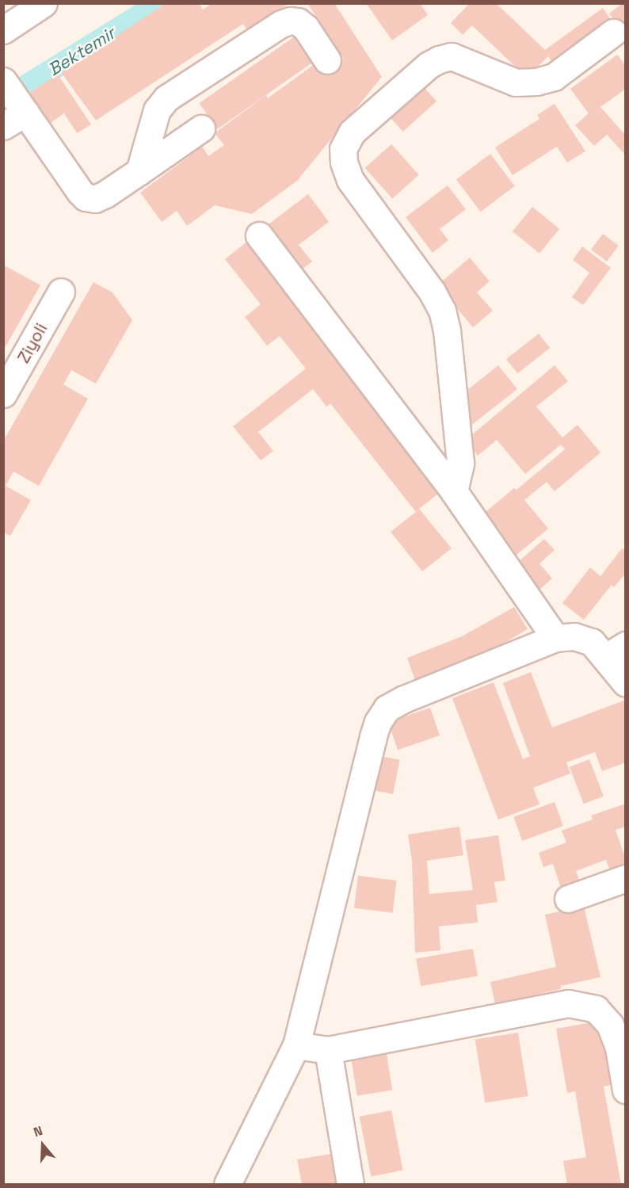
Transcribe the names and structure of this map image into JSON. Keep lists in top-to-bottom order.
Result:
{
  "streets": {
    "street": ["Ziyoli"]
  },
  "water": ["Bektemir"],
  "north": "top"
}
